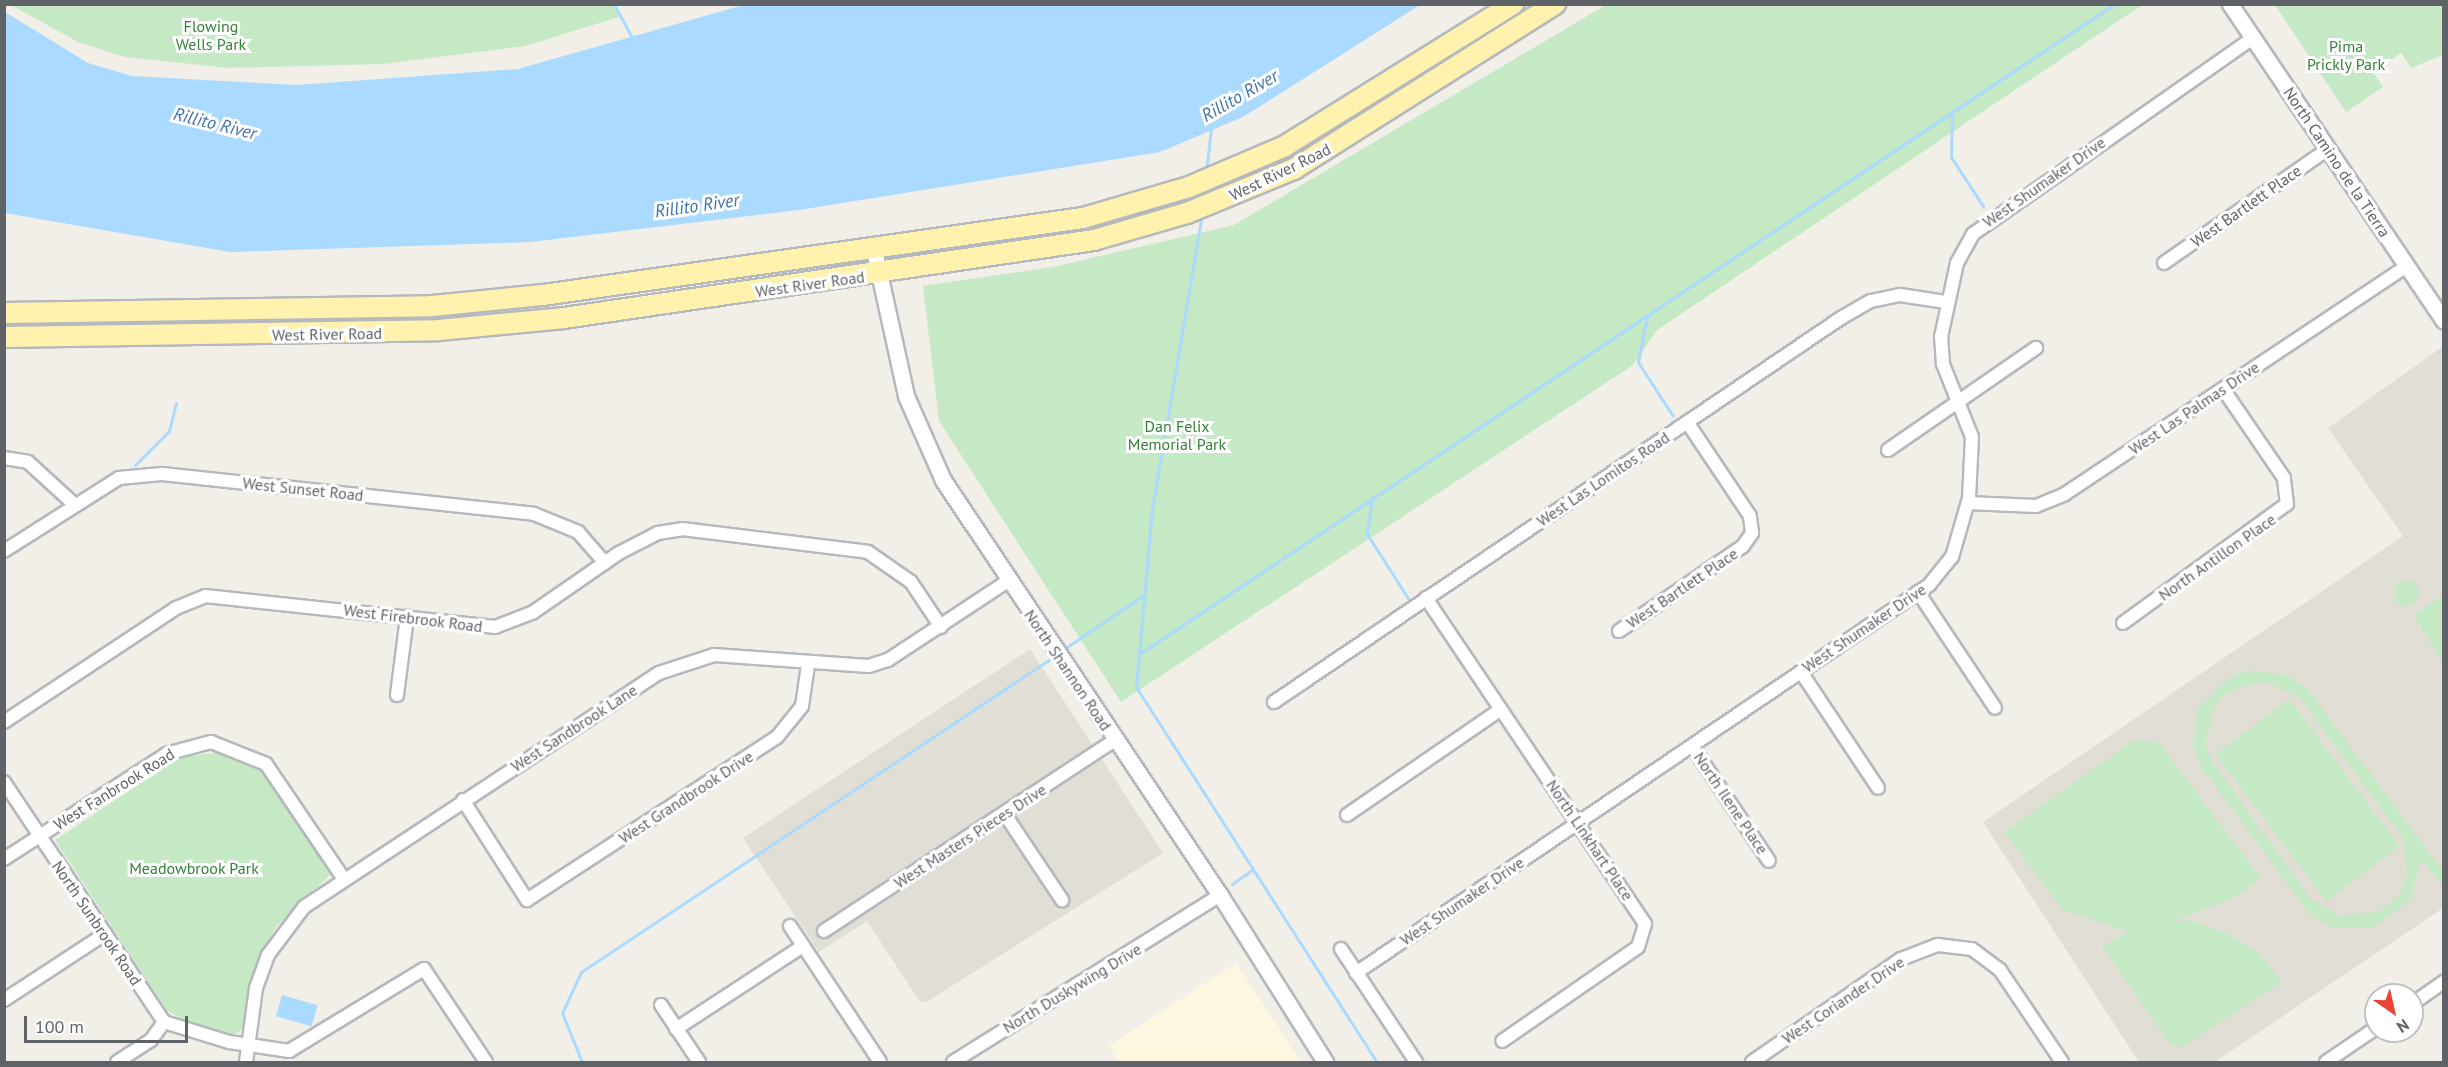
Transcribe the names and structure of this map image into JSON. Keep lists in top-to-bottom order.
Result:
{
  "streets": {
    "main road": ["West River Road"],
    "street": [
      "North Camino de la Tierra",
      "West Shumaker Drive",
      "West Bartlett Place",
      "West Las Palmas Drive",
      "West Las Lomitos Road",
      "West Sunset Road",
      "North Antillon Place",
      "West Firebrook Road",
      "North Shannon Road",
      "West Sandbrook Lane",
      "West Fanbrook Road",
      "West Grandbrook Drive",
      "North Ilene Place",
      "West Masters Pieces Drive",
      "North Linkhart Place",
      "North Sunbrook Road",
      "North Duskywing Drive",
      "West Coriander Drive"
    ]
  },
  "crossings": [
    ["North Camino de la Tierra", "West Shumaker Drive"],
    ["North Camino de la Tierra", "West Bartlett Place"],
    ["North Camino de la Tierra", "West Las Palmas Drive"],
    ["West River Road", "North Shannon Road"],
    ["West Shumaker Drive", "West Las Palmas Drive"],
    ["West Shumaker Drive", "West Las Lomitos Road"],
    ["West Shumaker Drive", "North Ilene Place"],
    ["West Shumaker Drive", "North Linkhart Place"],
    ["West Bartlett Place", "West Las Lomitos Road"],
    ["West Las Palmas Drive", "North Antillon Place"],
    ["West Las Lomitos Road", "North Linkhart Place"],
    ["West Sunset Road", "West Firebrook Road"],
    ["West Firebrook Road", "West Sandbrook Lane"],
    ["North Shannon Road", "West Sandbrook Lane"],
    ["North Shannon Road", "West Masters Pieces Drive"],
    ["North Shannon Road", "North Duskywing Drive"],
    ["West Sandbrook Lane", "West Fanbrook Road"],
    ["West Sandbrook Lane", "West Grandbrook Drive"],
    ["West Fanbrook Road", "North Sunbrook Road"]
  ],
  "water": ["Rillito River"],
  "parks": [
    "Flowing Wells Park",
    "Pima Prickly Park",
    "Dan Felix Memorial Park",
    "Meadowbrook Park"
  ],
  "scale_bar": "100 m",
  "north": "bottom right"
}
